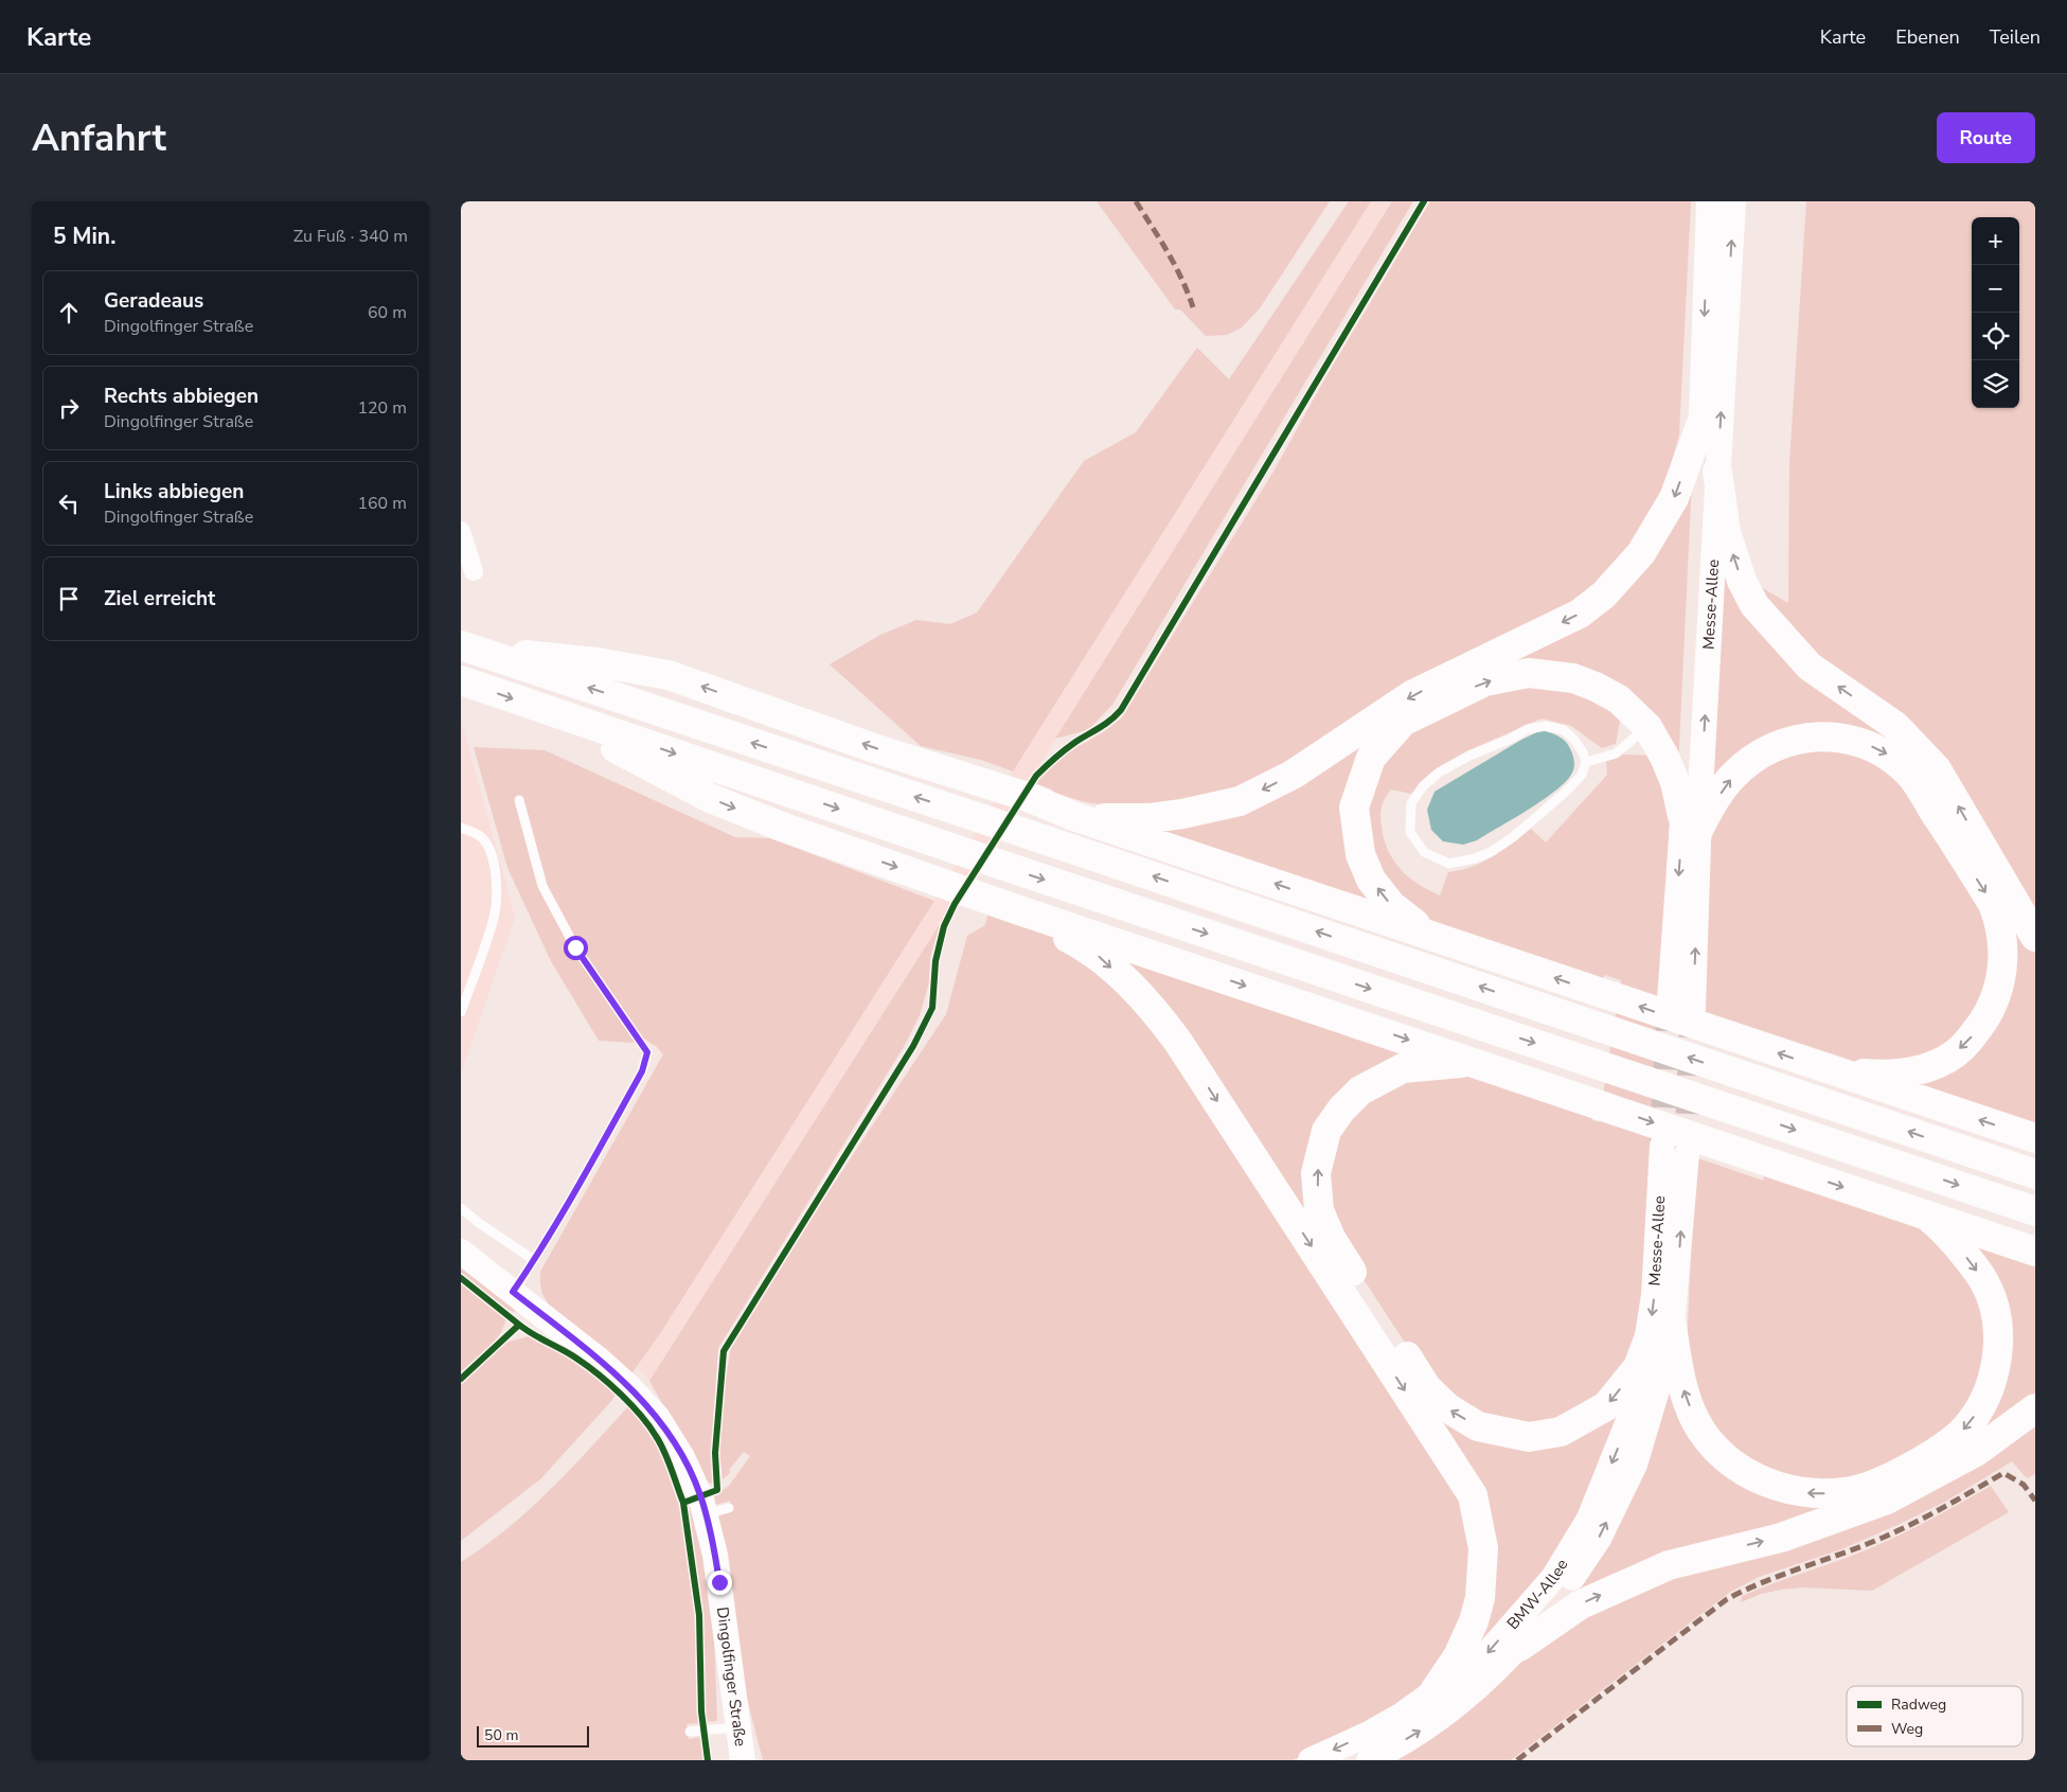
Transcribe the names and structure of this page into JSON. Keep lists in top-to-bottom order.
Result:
{
  "streets": {
    "main road": ["Messe-Allee", "BMW-Allee", "Dingolfinger Straße"]
  },
  "crossings": [
    ["Messe-Allee", "BMW-Allee"]
  ],
  "legend": ["Radweg", "Weg"],
  "scale_bar": "50 m",
  "page": {
    "header": "Karte",
    "nav": ["Karte", "Ebenen", "Teilen"],
    "buttons": "Route",
    "title": "Anfahrt",
    "heading": ["5 Min.", "Zu Fuß · 340 m"],
    "map_buttons": ["+", "−"],
    "list": [
      ["Geradeaus", "Dingolfinger Straße", "60 m"],
      ["Rechts abbiegen", "Dingolfinger Straße", "120 m"],
      ["Links abbiegen", "Dingolfinger Straße", "160 m"],
      "Ziel erreicht"
    ],
    "scale": "50 m"
  }
}
